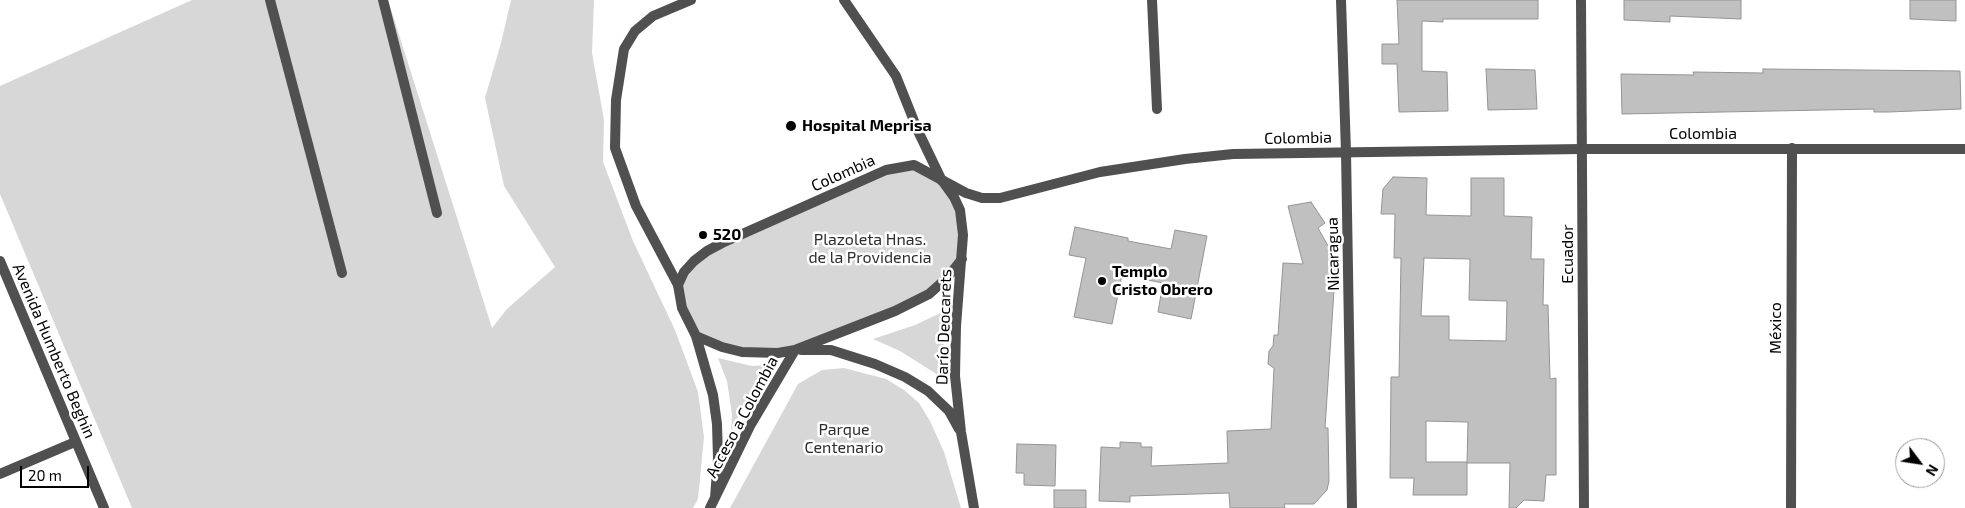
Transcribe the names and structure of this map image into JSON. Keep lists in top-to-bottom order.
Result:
{
  "streets": {
    "street": [
      "Colombia",
      "Nicaragua",
      "Ecuador",
      "Darío Deocarets",
      "México",
      "Avenida Humberto Beghin",
      "Acceso a Colombia"
    ]
  },
  "crossings": [
    ["Colombia", "Nicaragua"],
    ["Colombia", "Ecuador"],
    ["Colombia", "Darío Deocarets"],
    ["Colombia", "México"]
  ],
  "parks": ["Plazoleta Hnas. de la Providencia", "Parque Centenario"],
  "places": ["Hospital Meprisa", "520", "Templo Cristo Obrero"],
  "scale_bar": "20 m",
  "north": "bottom right"
}
